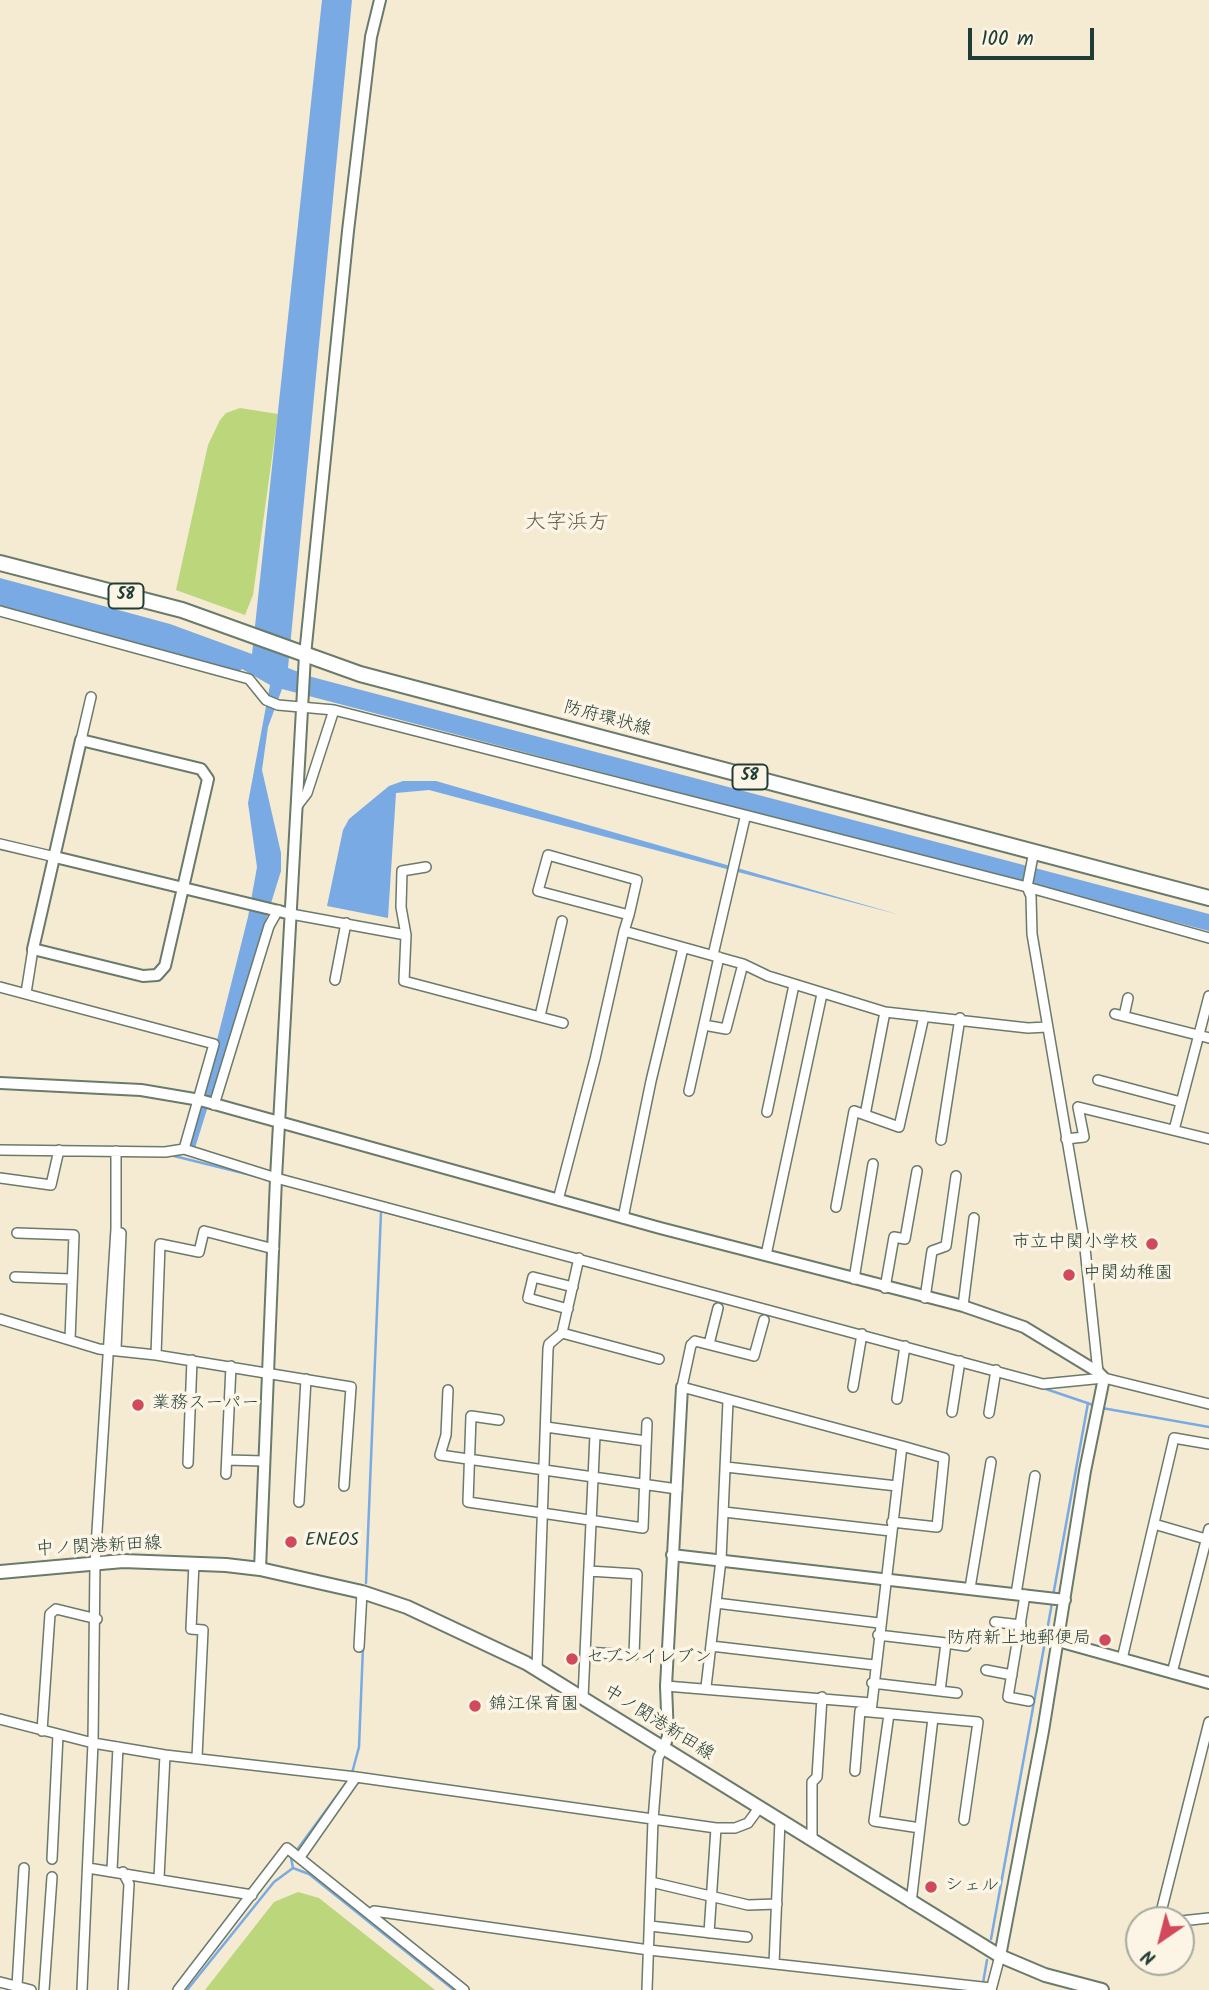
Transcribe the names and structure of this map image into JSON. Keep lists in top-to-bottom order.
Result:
{
  "streets": {
    "main road": ["58", "防府環状線", "中ノ関港新田線"]
  },
  "districts": ["大字浜方"],
  "places": [
    "市立中関小学校",
    "中関幼稚園",
    "業務スーパー",
    "ENEOS",
    "防府新上地郵便局",
    "セブンイレブン",
    "錦江保育園",
    "シェル"
  ],
  "scale_bar": "100 m",
  "north": "bottom left"
}
